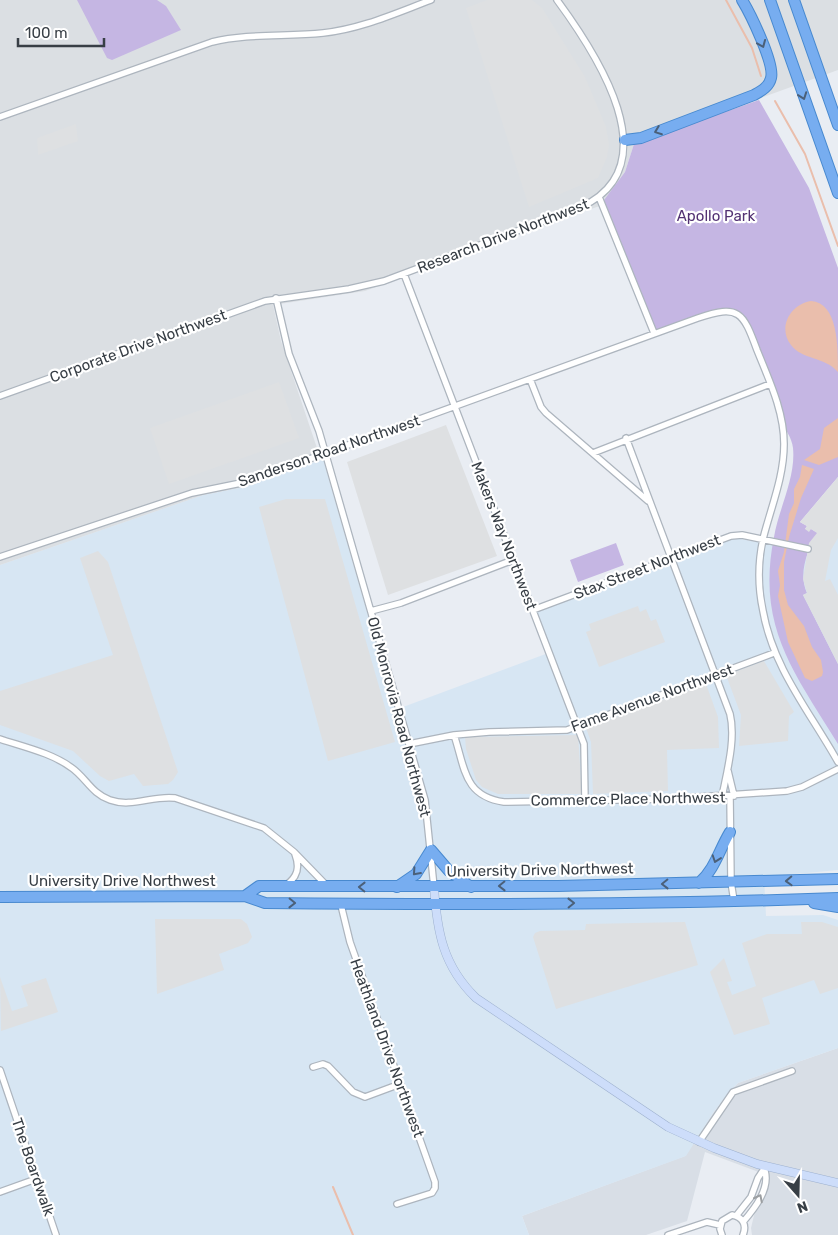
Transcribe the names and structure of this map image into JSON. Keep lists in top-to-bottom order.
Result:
{
  "streets": {
    "highway": ["University Drive Northwest"],
    "street": [
      "Research Drive Northwest",
      "Corporate Drive Northwest",
      "Sanderson Road Northwest",
      "Makers Way Northwest",
      "Stax Street Northwest",
      "Fame Avenue Northwest",
      "Old Monrovia Road Northwest",
      "Commerce Place Northwest",
      "Heathland Drive Northwest",
      "The Boardwalk"
    ]
  },
  "crossings": [
    ["Research Drive Northwest", "Corporate Drive Northwest"],
    ["Research Drive Northwest", "Makers Way Northwest"],
    ["Research Drive Northwest", "Old Monrovia Road Northwest"],
    ["Corporate Drive Northwest", "Old Monrovia Road Northwest"],
    ["Sanderson Road Northwest", "Makers Way Northwest"],
    ["Sanderson Road Northwest", "Stax Street Northwest"],
    ["Sanderson Road Northwest", "Fame Avenue Northwest"],
    ["Sanderson Road Northwest", "Old Monrovia Road Northwest"],
    ["Makers Way Northwest", "Stax Street Northwest"],
    ["Makers Way Northwest", "Fame Avenue Northwest"],
    ["Makers Way Northwest", "Commerce Place Northwest"],
    ["Fame Avenue Northwest", "Old Monrovia Road Northwest"],
    ["Fame Avenue Northwest", "Commerce Place Northwest"],
    ["Old Monrovia Road Northwest", "University Drive Northwest"],
    ["University Drive Northwest", "Heathland Drive Northwest"]
  ],
  "parks": ["Apollo Park"],
  "scale_bar": "100 m",
  "north": "bottom"
}
